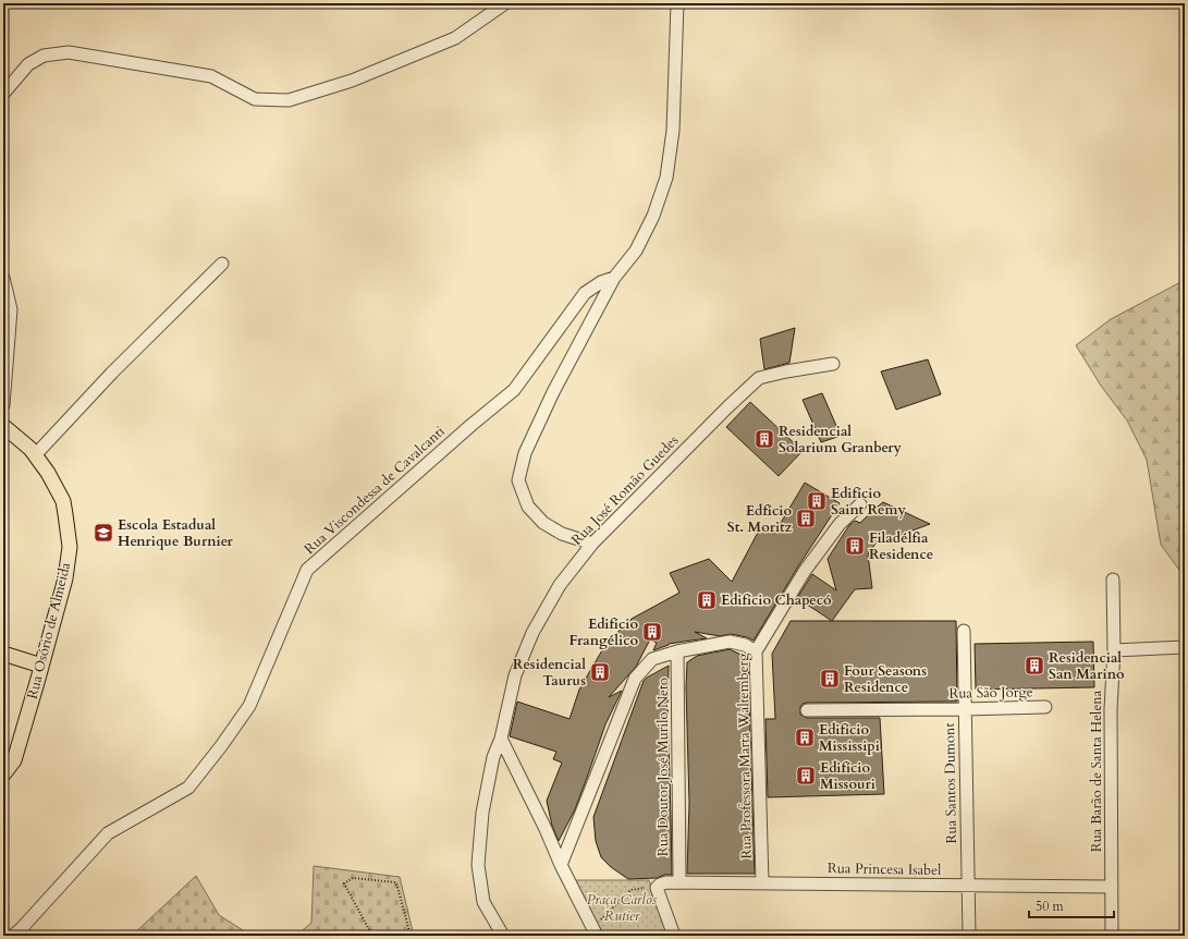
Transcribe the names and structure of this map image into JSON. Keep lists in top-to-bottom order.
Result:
{
  "streets": {
    "main road": ["Rua Osório de Almeida"],
    "street": [
      "Rua Viscondessa de Cavalcanti",
      "Rua José Romão Guedes",
      "Rua São Jorge",
      "Rua Professora Marta Waltemberg",
      "Rua Doutor José Murilo Neto",
      "Rua Barão de Santa Helena",
      "Rua Santos Dumont",
      "Rua Princesa Isabel"
    ]
  },
  "crossings": [
    ["Rua São Jorge", "Rua Santos Dumont"],
    ["Rua Professora Marta Waltemberg", "Rua Princesa Isabel"],
    ["Rua Doutor José Murilo Neto", "Rua Princesa Isabel"],
    ["Rua Barão de Santa Helena", "Rua Princesa Isabel"],
    ["Rua Santos Dumont", "Rua Princesa Isabel"]
  ],
  "parks": ["Praça Carlos Rutier"],
  "places": {
    "building": [
      "Residencial Solarium Granbery",
      "Edifício Saint Remy",
      "Edfício St. Moritz",
      "Filadélfia Residence",
      "Edifício Chapecó",
      "Edifício Frangélico",
      "Residencial San Marino",
      "Residencial Taurus",
      "Four Seasons Residence",
      "Edifício Mississipi",
      "Edifício Missouri"
    ],
    "school or university": ["Escola Estadual Henrique Burnier"]
  },
  "scale_bar": "50 m"
}
